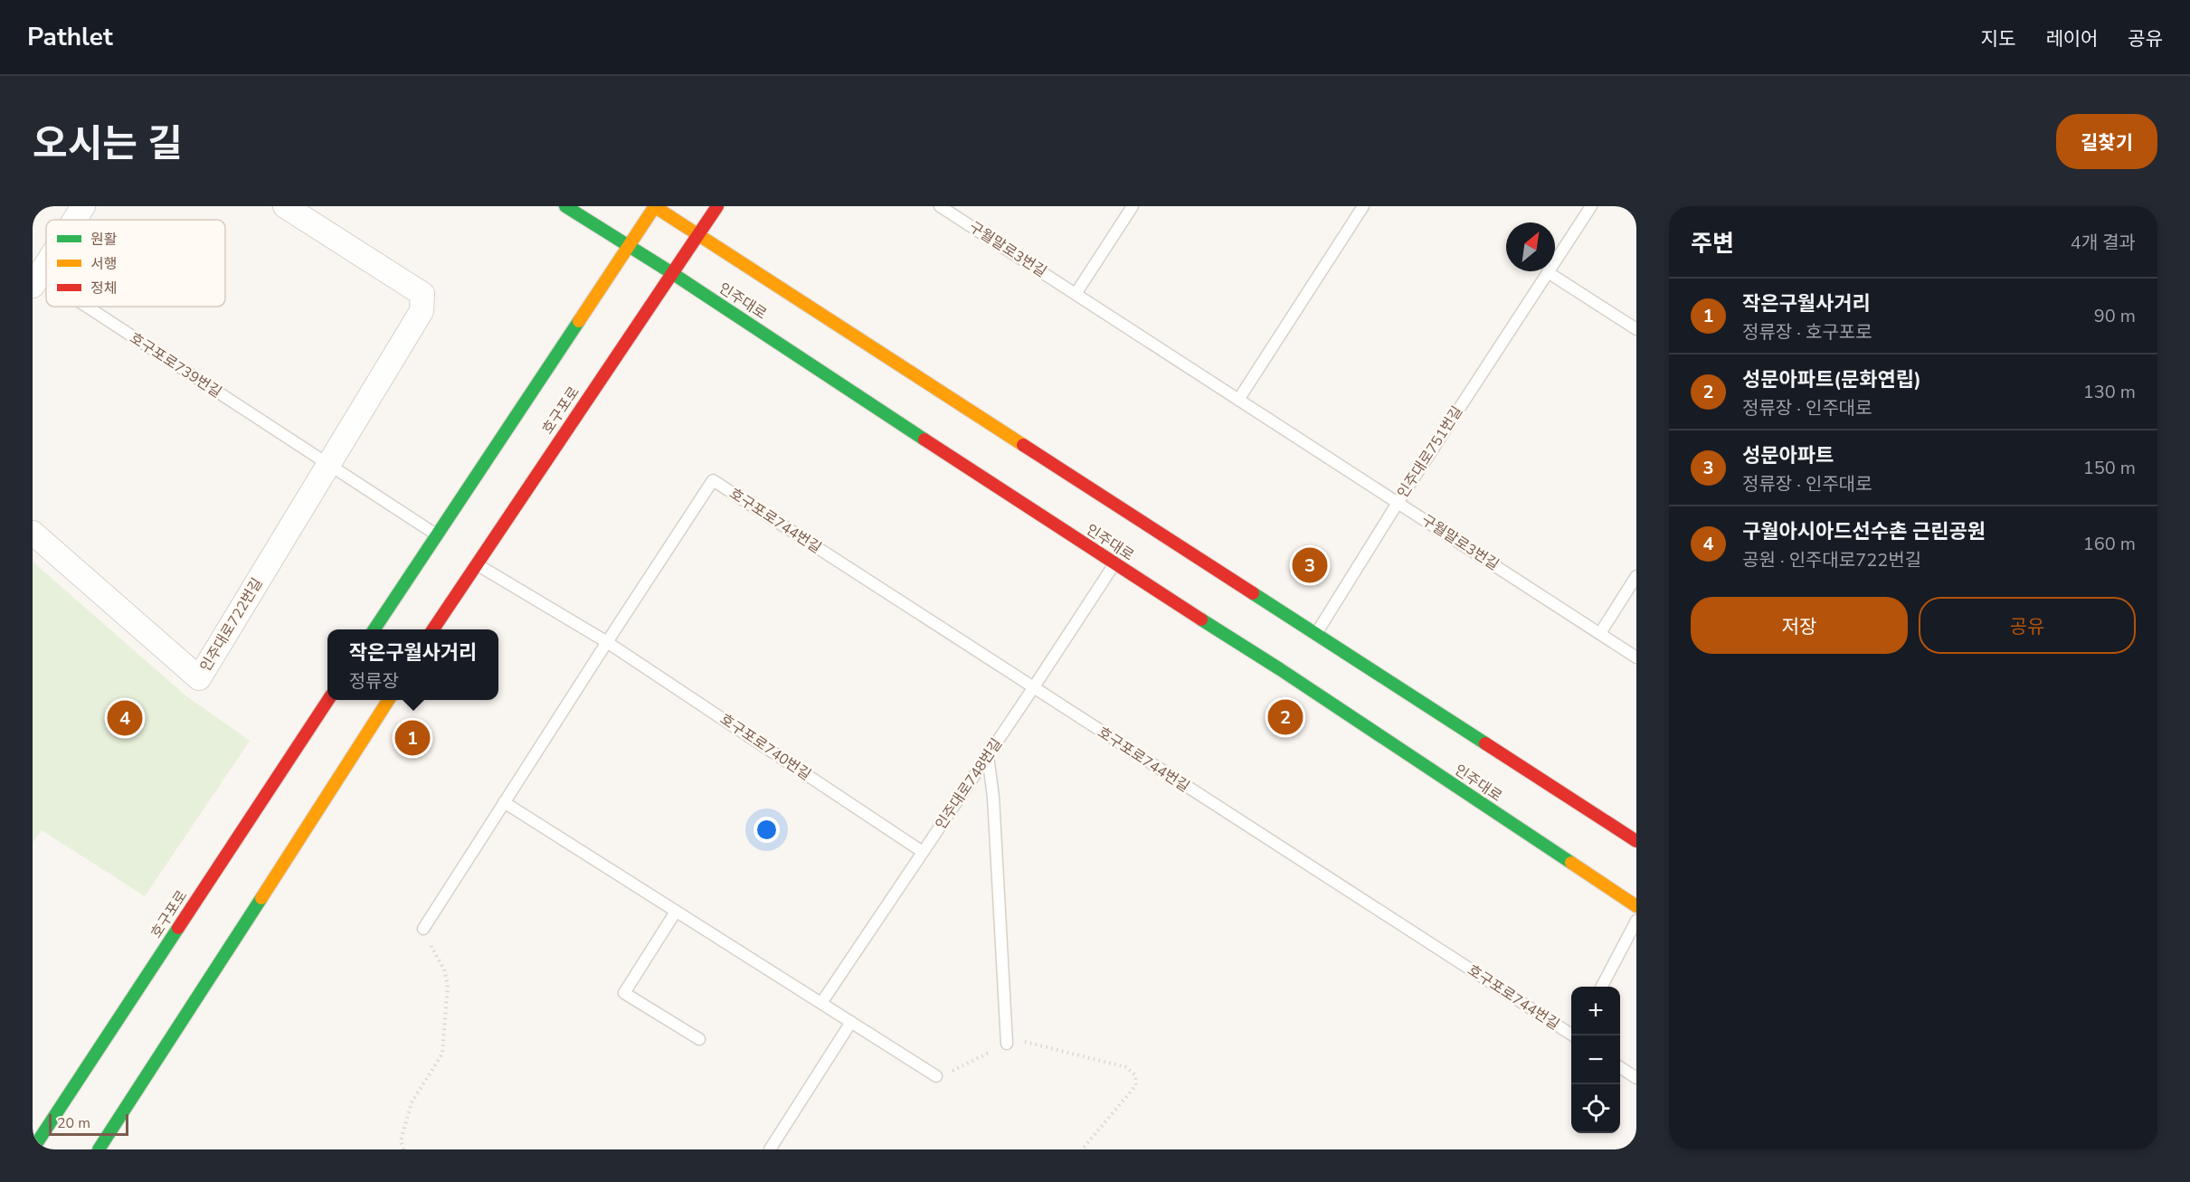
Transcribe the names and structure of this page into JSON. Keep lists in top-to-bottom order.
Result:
{
  "streets": {
    "main road": ["인주대로", "호구포로"],
    "street": ["인주대로722번길"],
    "lane": [
      "구월말로3번길",
      "호구포로739번길",
      "인주대로751번길",
      "호구포로744번길",
      "호구포로740번길",
      "인주대로748번길"
    ]
  },
  "crossings": [
    ["구월말로3번길", "인주대로751번길"],
    ["인주대로", "호구포로"],
    ["인주대로", "인주대로748번길"],
    ["호구포로739번길", "인주대로722번길"],
    ["호구포로", "호구포로740번길"],
    ["호구포로744번길", "호구포로740번길"],
    ["호구포로744번길", "인주대로748번길"],
    ["호구포로740번길", "인주대로748번길"]
  ],
  "legend": ["원활", "서행", "정체"],
  "scale_bar": "20 m",
  "north": "top right",
  "page": {
    "header": "Pathlet",
    "nav": ["지도", "레이어", "공유"],
    "title": "오시는 길",
    "buttons": [
      "길찾기",
      ["저장", "공유"]
    ],
    "heading": ["주변", "4개 결과"],
    "list": [
      {
        "mark": "1",
        "name": "작은구월사거리",
        "note": "정류장 · 호구포로",
        "value": "90 m"
      },
      {
        "mark": "2",
        "name": "성문아파트(문화연립)",
        "note": "정류장 · 인주대로",
        "value": "130 m"
      },
      {
        "mark": "3",
        "name": "성문아파트",
        "note": "정류장 · 인주대로",
        "value": "150 m"
      },
      {
        "mark": "4",
        "name": "구월아시아드선수촌 근린공원",
        "note": "공원 · 인주대로722번길",
        "value": "160 m"
      }
    ],
    "pins": [
      "3",
      "2",
      "4",
      "1"
    ],
    "popup": ["작은구월사거리", "정류장"],
    "map_buttons": ["+", "−"],
    "scale": "20 m"
  }
}
